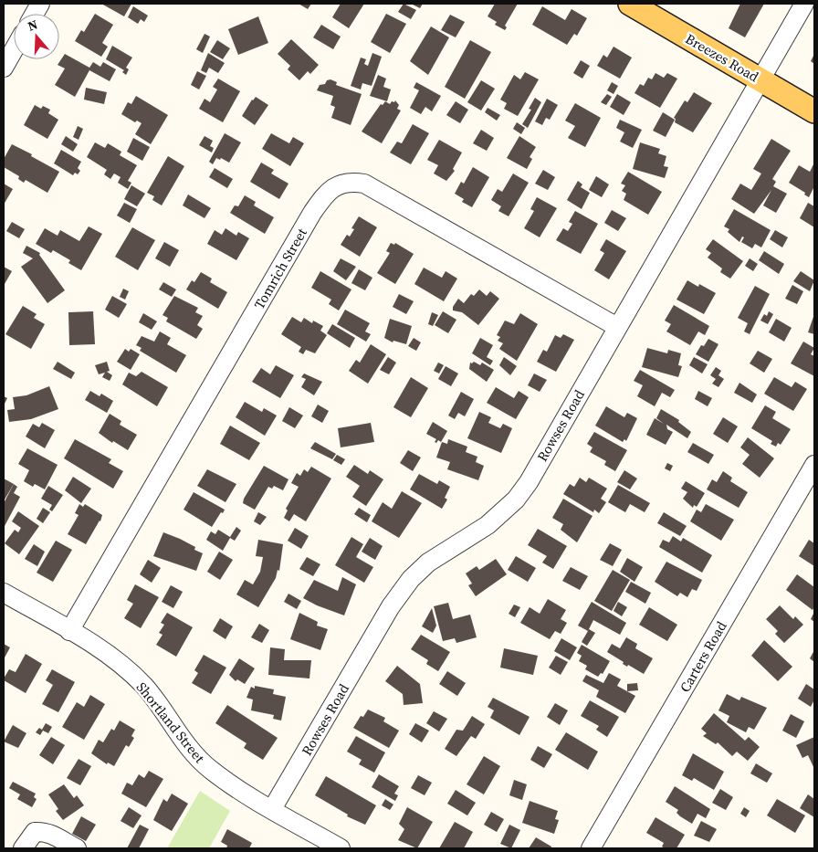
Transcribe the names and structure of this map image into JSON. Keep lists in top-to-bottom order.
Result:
{
  "streets": {
    "main road": ["Breezes Road"],
    "street": [
      "Tomrich Street",
      "Rowses Road",
      "Carters Road",
      "Shortland Street"
    ]
  },
  "crossings": [
    ["Breezes Road", "Rowses Road"],
    ["Tomrich Street", "Rowses Road"],
    ["Tomrich Street", "Shortland Street"],
    ["Rowses Road", "Shortland Street"]
  ],
  "north": "top"
}
